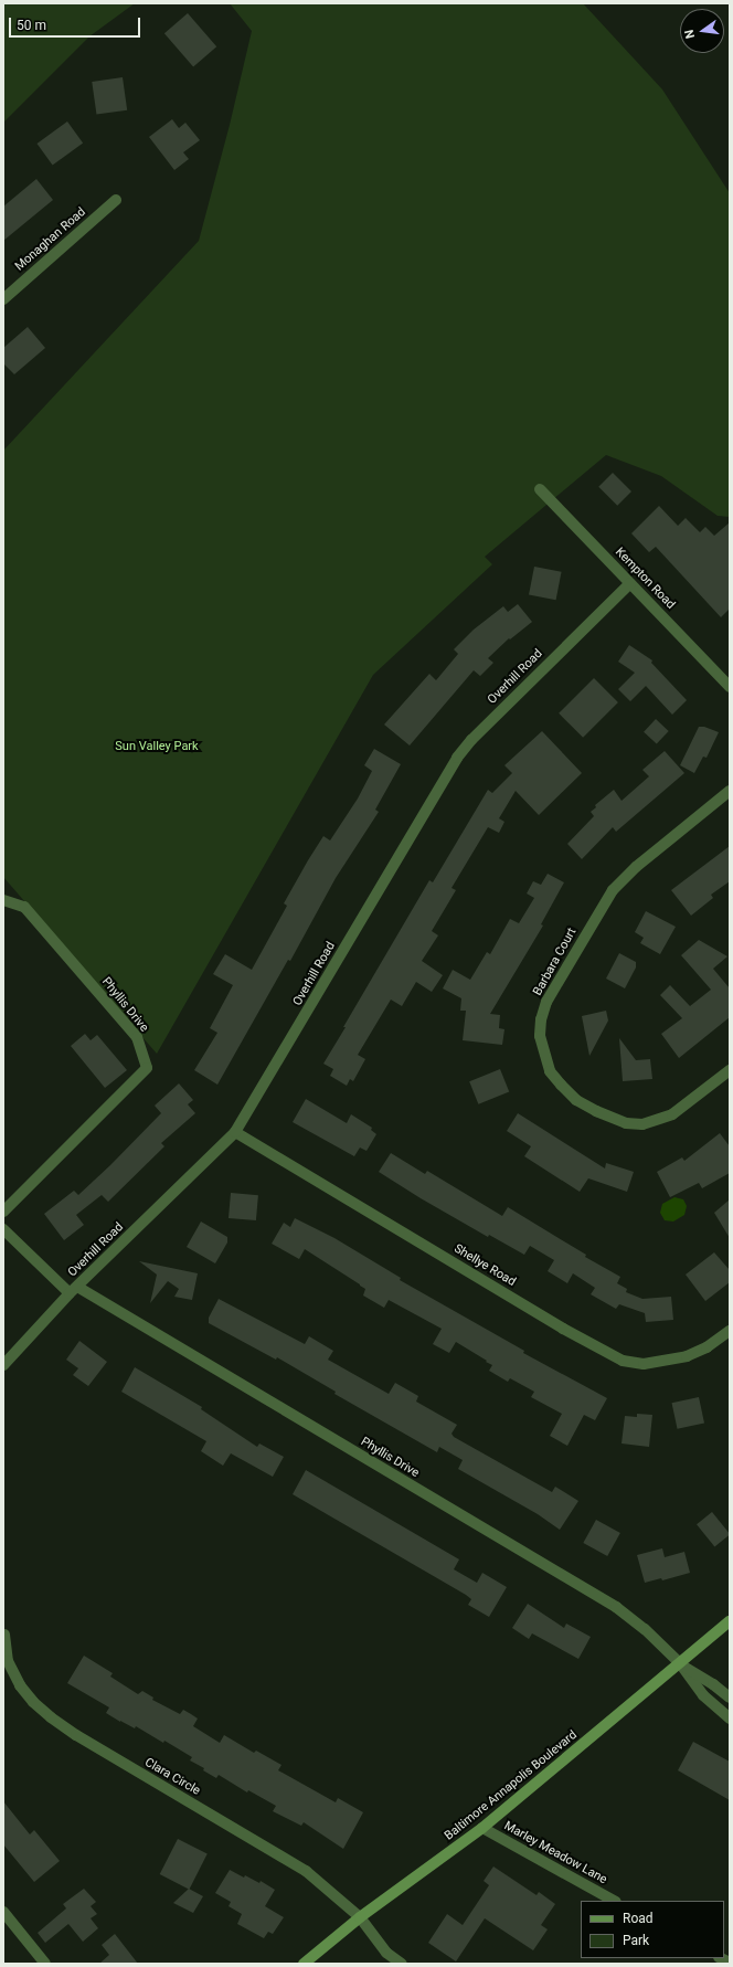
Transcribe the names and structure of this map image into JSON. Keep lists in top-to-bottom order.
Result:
{
  "streets": {
    "main road": ["Baltimore Annapolis Boulevard"],
    "street": [
      "Monaghan Road",
      "Kempton Road",
      "Overhill Road",
      "Barbara Court",
      "Phyllis Drive",
      "Shellye Road",
      "Clara Circle",
      "Marley Meadow Lane"
    ]
  },
  "crossings": [
    ["Kempton Road", "Overhill Road"],
    ["Overhill Road", "Phyllis Drive"],
    ["Overhill Road", "Shellye Road"],
    ["Phyllis Drive", "Baltimore Annapolis Boulevard"],
    ["Clara Circle", "Baltimore Annapolis Boulevard"],
    ["Baltimore Annapolis Boulevard", "Marley Meadow Lane"]
  ],
  "parks": ["Sun Valley Park"],
  "legend": ["Road", "Park"],
  "scale_bar": "50 m",
  "north": "left"
}
